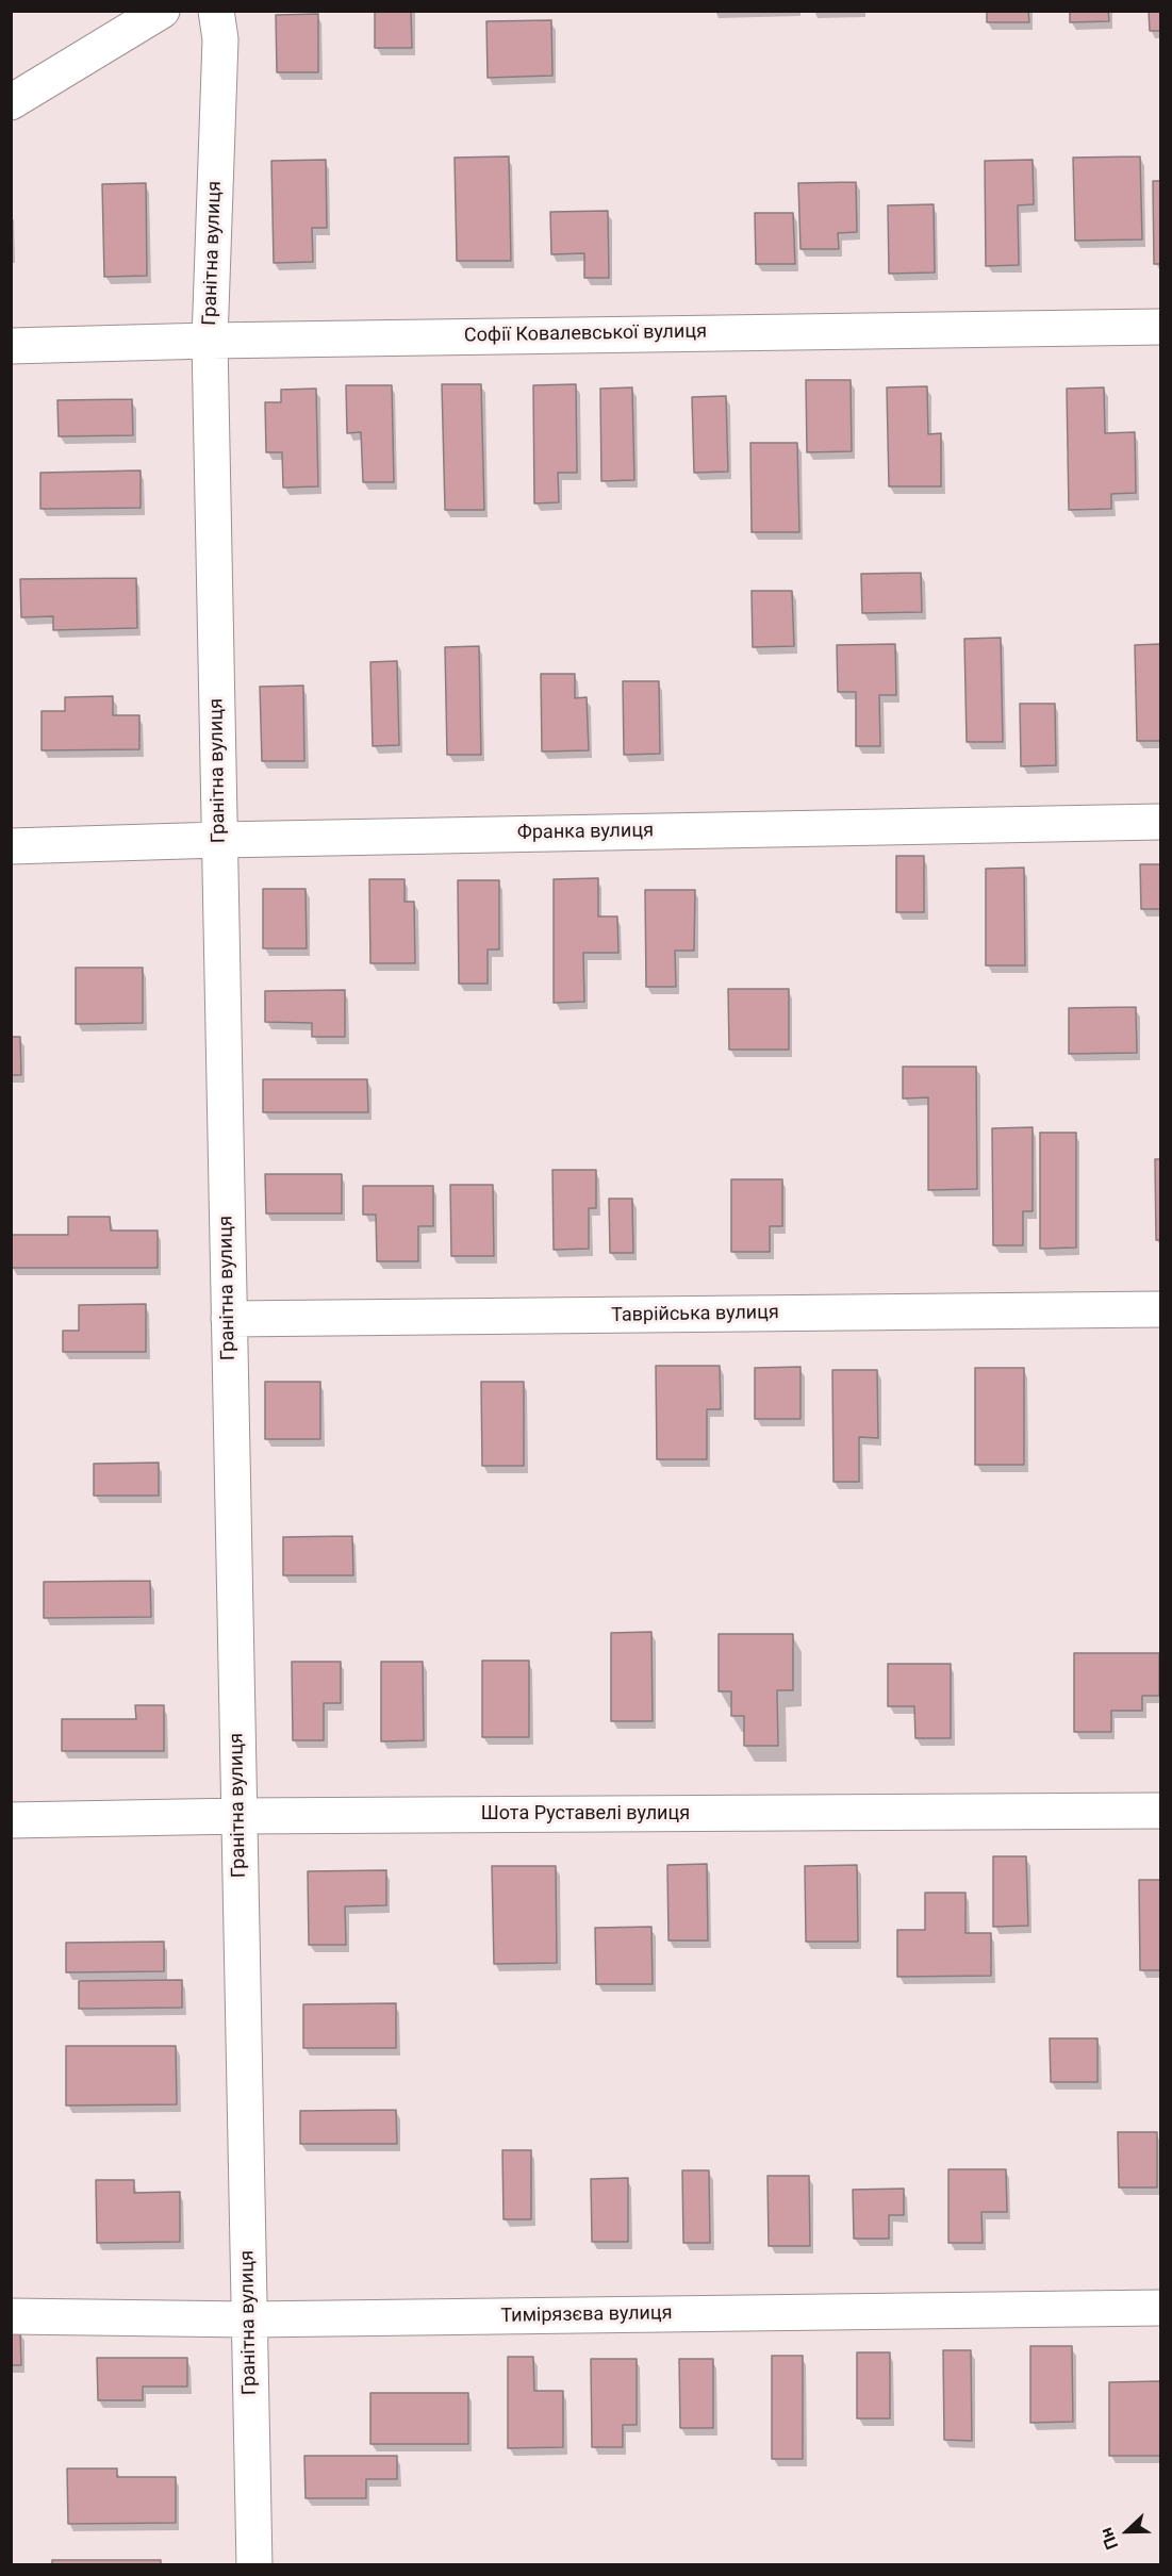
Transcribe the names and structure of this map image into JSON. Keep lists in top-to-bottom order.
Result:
{
  "streets": {
    "street": [
      "Гранітна вулиця",
      "Софії Ковалевської вулиця",
      "Франка вулиця",
      "Таврійська вулиця",
      "Шота Руставелі вулиця",
      "Тимірязєва вулиця"
    ]
  },
  "crossings": [
    ["Гранітна вулиця", "Софії Ковалевської вулиця"],
    ["Гранітна вулиця", "Франка вулиця"],
    ["Гранітна вулиця", "Таврійська вулиця"],
    ["Гранітна вулиця", "Шота Руставелі вулиця"],
    ["Гранітна вулиця", "Тимірязєва вулиця"]
  ],
  "north": "left"
}
